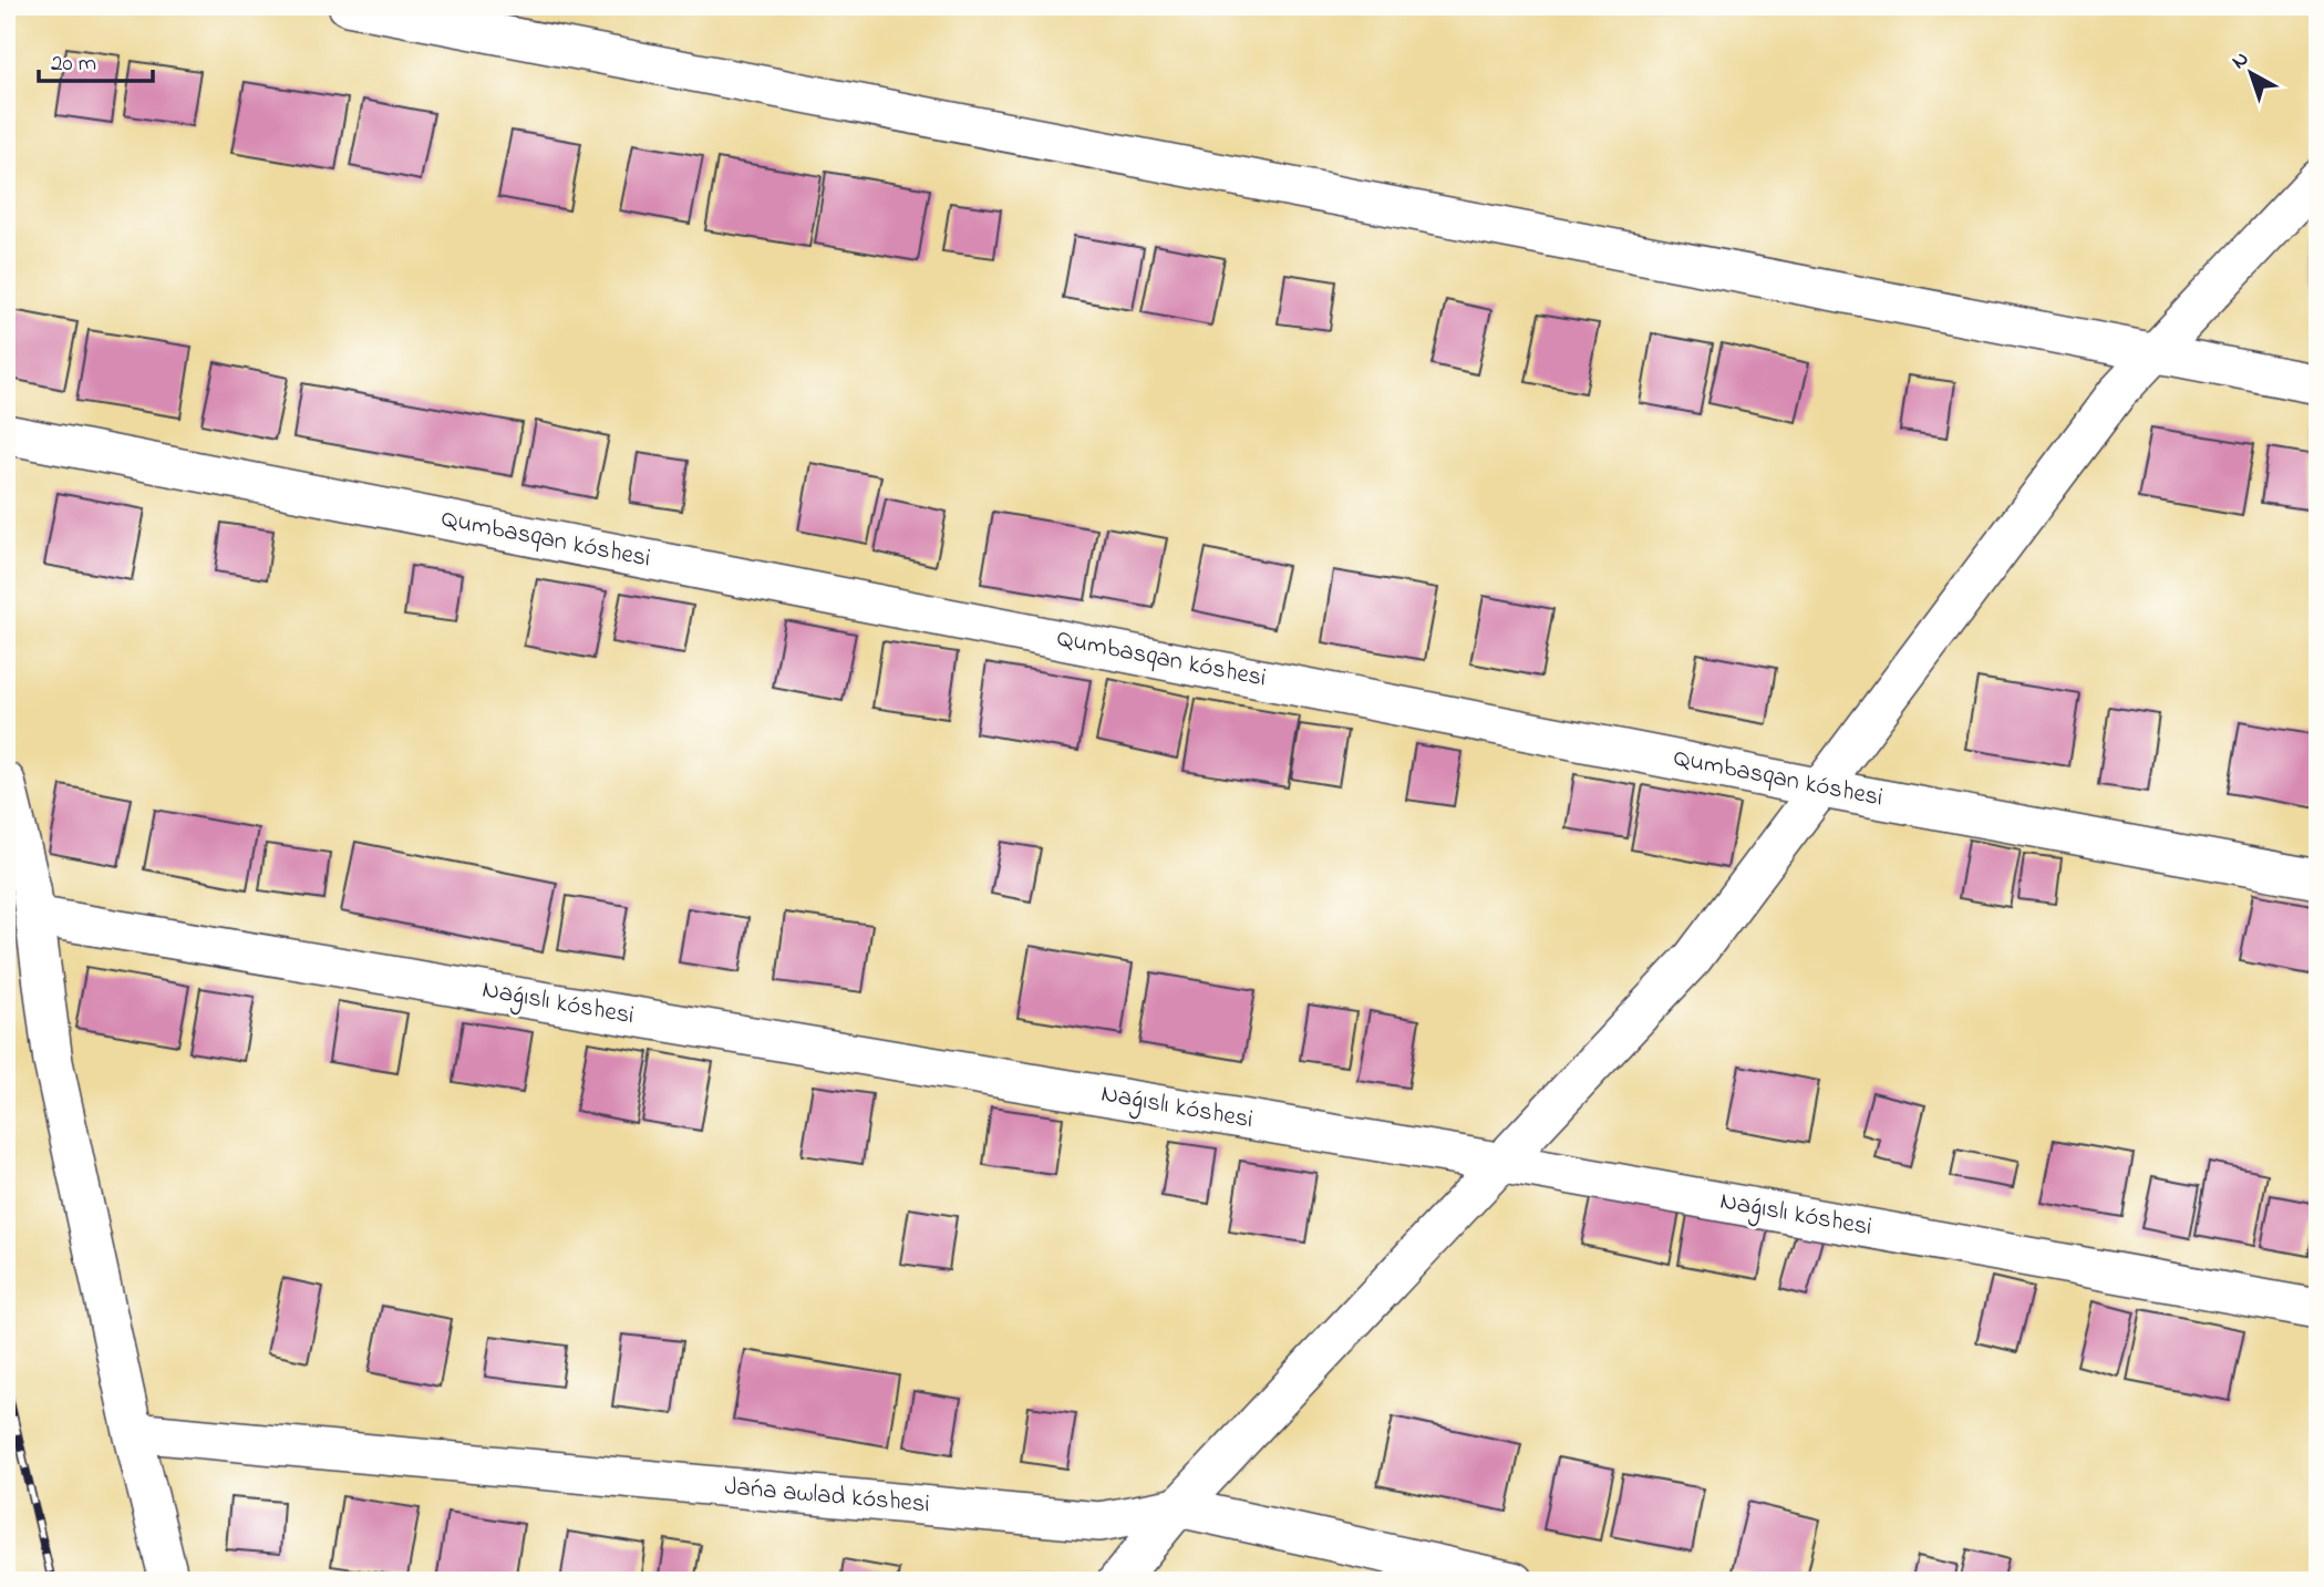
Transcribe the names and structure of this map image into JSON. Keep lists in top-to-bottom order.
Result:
{
  "streets": {
    "street": ["Qumbasqan kóshesi", "Naǵıslı kóshesi", "Jańa awlad kóshesi"]
  },
  "scale_bar": "20 m",
  "north": "top left"
}
